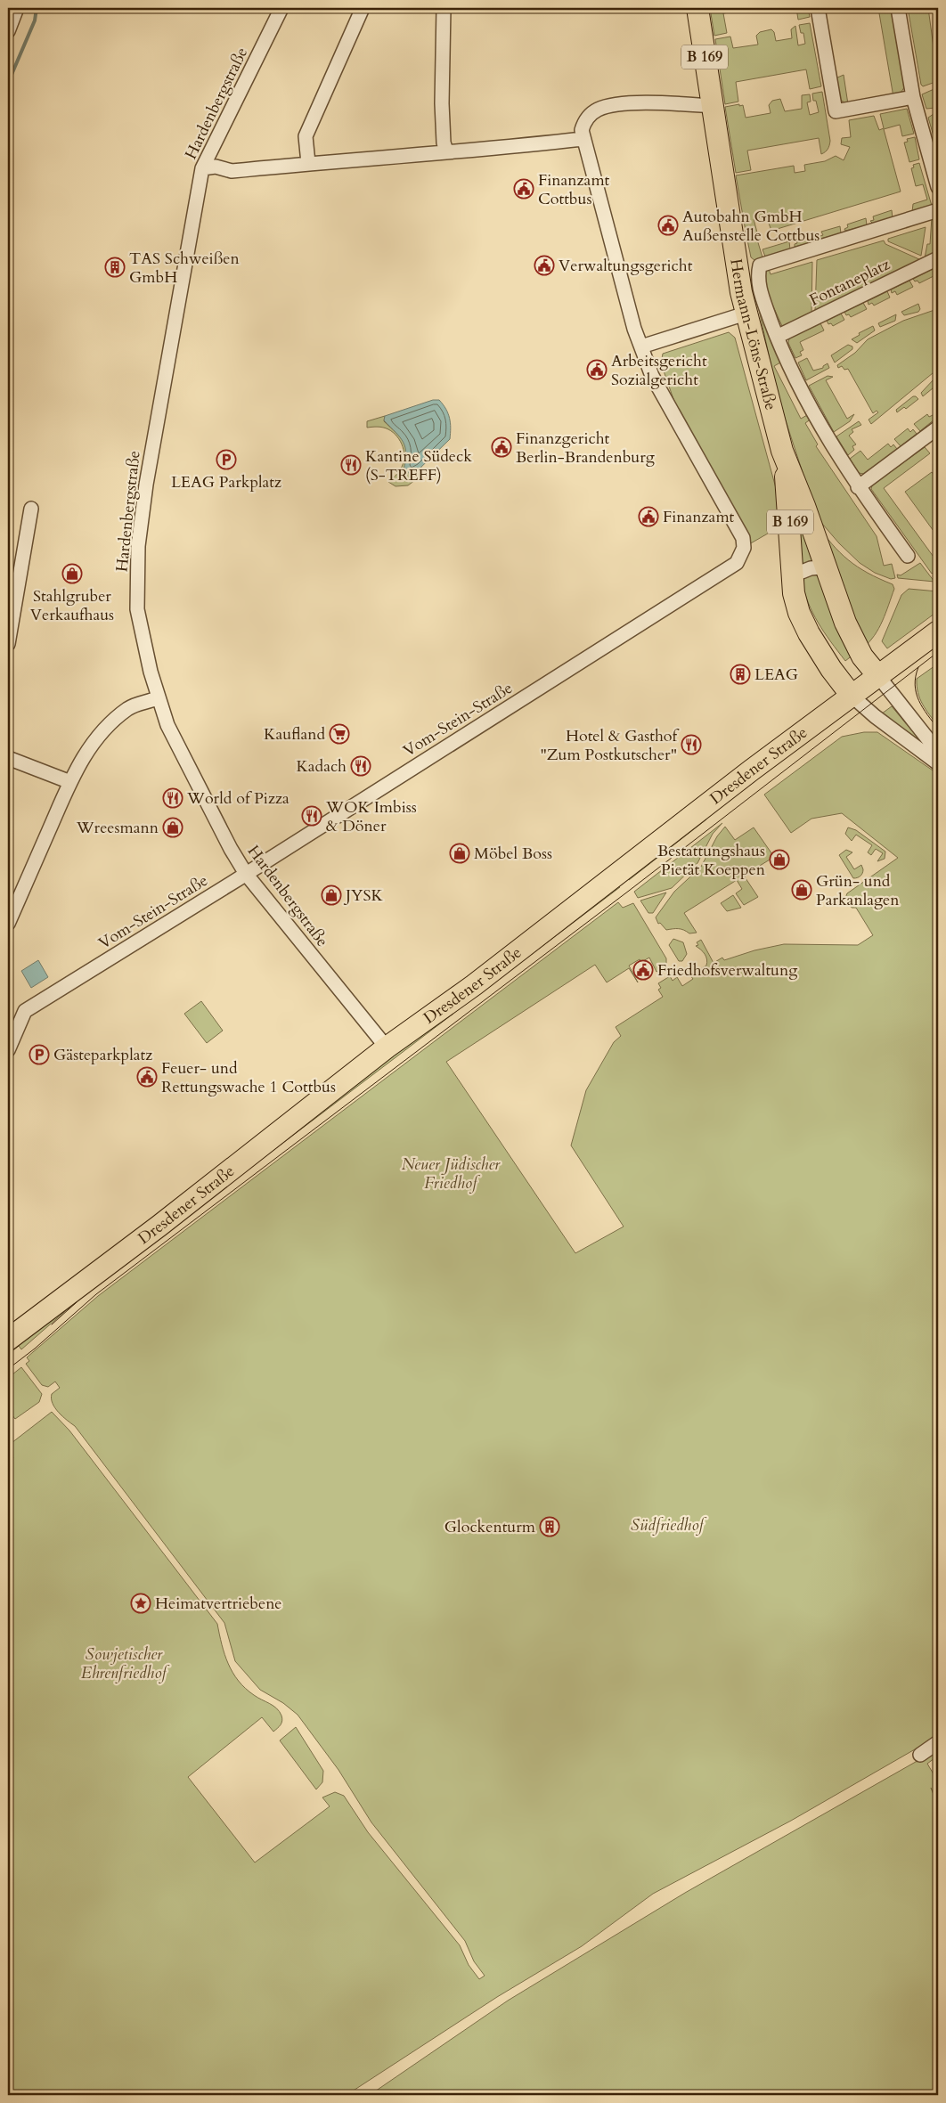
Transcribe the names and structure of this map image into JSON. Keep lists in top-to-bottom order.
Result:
{
  "streets": {
    "main road": ["B 169", "Hermann-Löns-Straße", "Dresdener Straße"],
    "street": ["Hardenbergstraße", "Fontaneplatz", "Vom-Stein-Straße"]
  },
  "crossings": [
    ["Hardenbergstraße", "Vom-Stein-Straße"],
    ["Hardenbergstraße", "Dresdener Straße"],
    ["Fontaneplatz", "Hermann-Löns-Straße"],
    ["Hermann-Löns-Straße", "Vom-Stein-Straße"],
    ["Hermann-Löns-Straße", "Dresdener Straße"]
  ],
  "parks": ["Neuer Jüdischer Friedhof", "Südfriedhof", "Sowjetischer Ehrenfriedhof"],
  "places": {
    "public building": [
      "Finanzamt Cottbus",
      "Autobahn GmbH Außenstelle Cottbus",
      "Verwaltungsgericht",
      "Arbeitsgericht Sozialgericht",
      "Finanzgericht Berlin-Brandenburg",
      "Finanzamt",
      "Friedhofsverwaltung",
      "Feuer- und Rettungswache 1 Cottbus"
    ],
    "building": ["TAS Schweißen GmbH", "LEAG", "Glockenturm"],
    "parking": ["LEAG Parkplatz", "Gästeparkplatz"],
    "restaurant": [
      "Kantine Südeck (S-TREFF)",
      "Hotel & Gasthof \"Zum Postkutscher\"",
      "Kadach",
      "World of Pizza",
      "WOK Imbiss & Döner"
    ],
    "shop": [
      "Stahlgruber Verkaufhaus",
      "Wreesmann",
      "Möbel Boss",
      "Bestattungshaus Pietät Koeppen",
      "Grün- und Parkanlagen",
      "JYSK"
    ],
    "supermarket": ["Kaufland"],
    "place": ["Heimatvertriebene"]
  }
}
